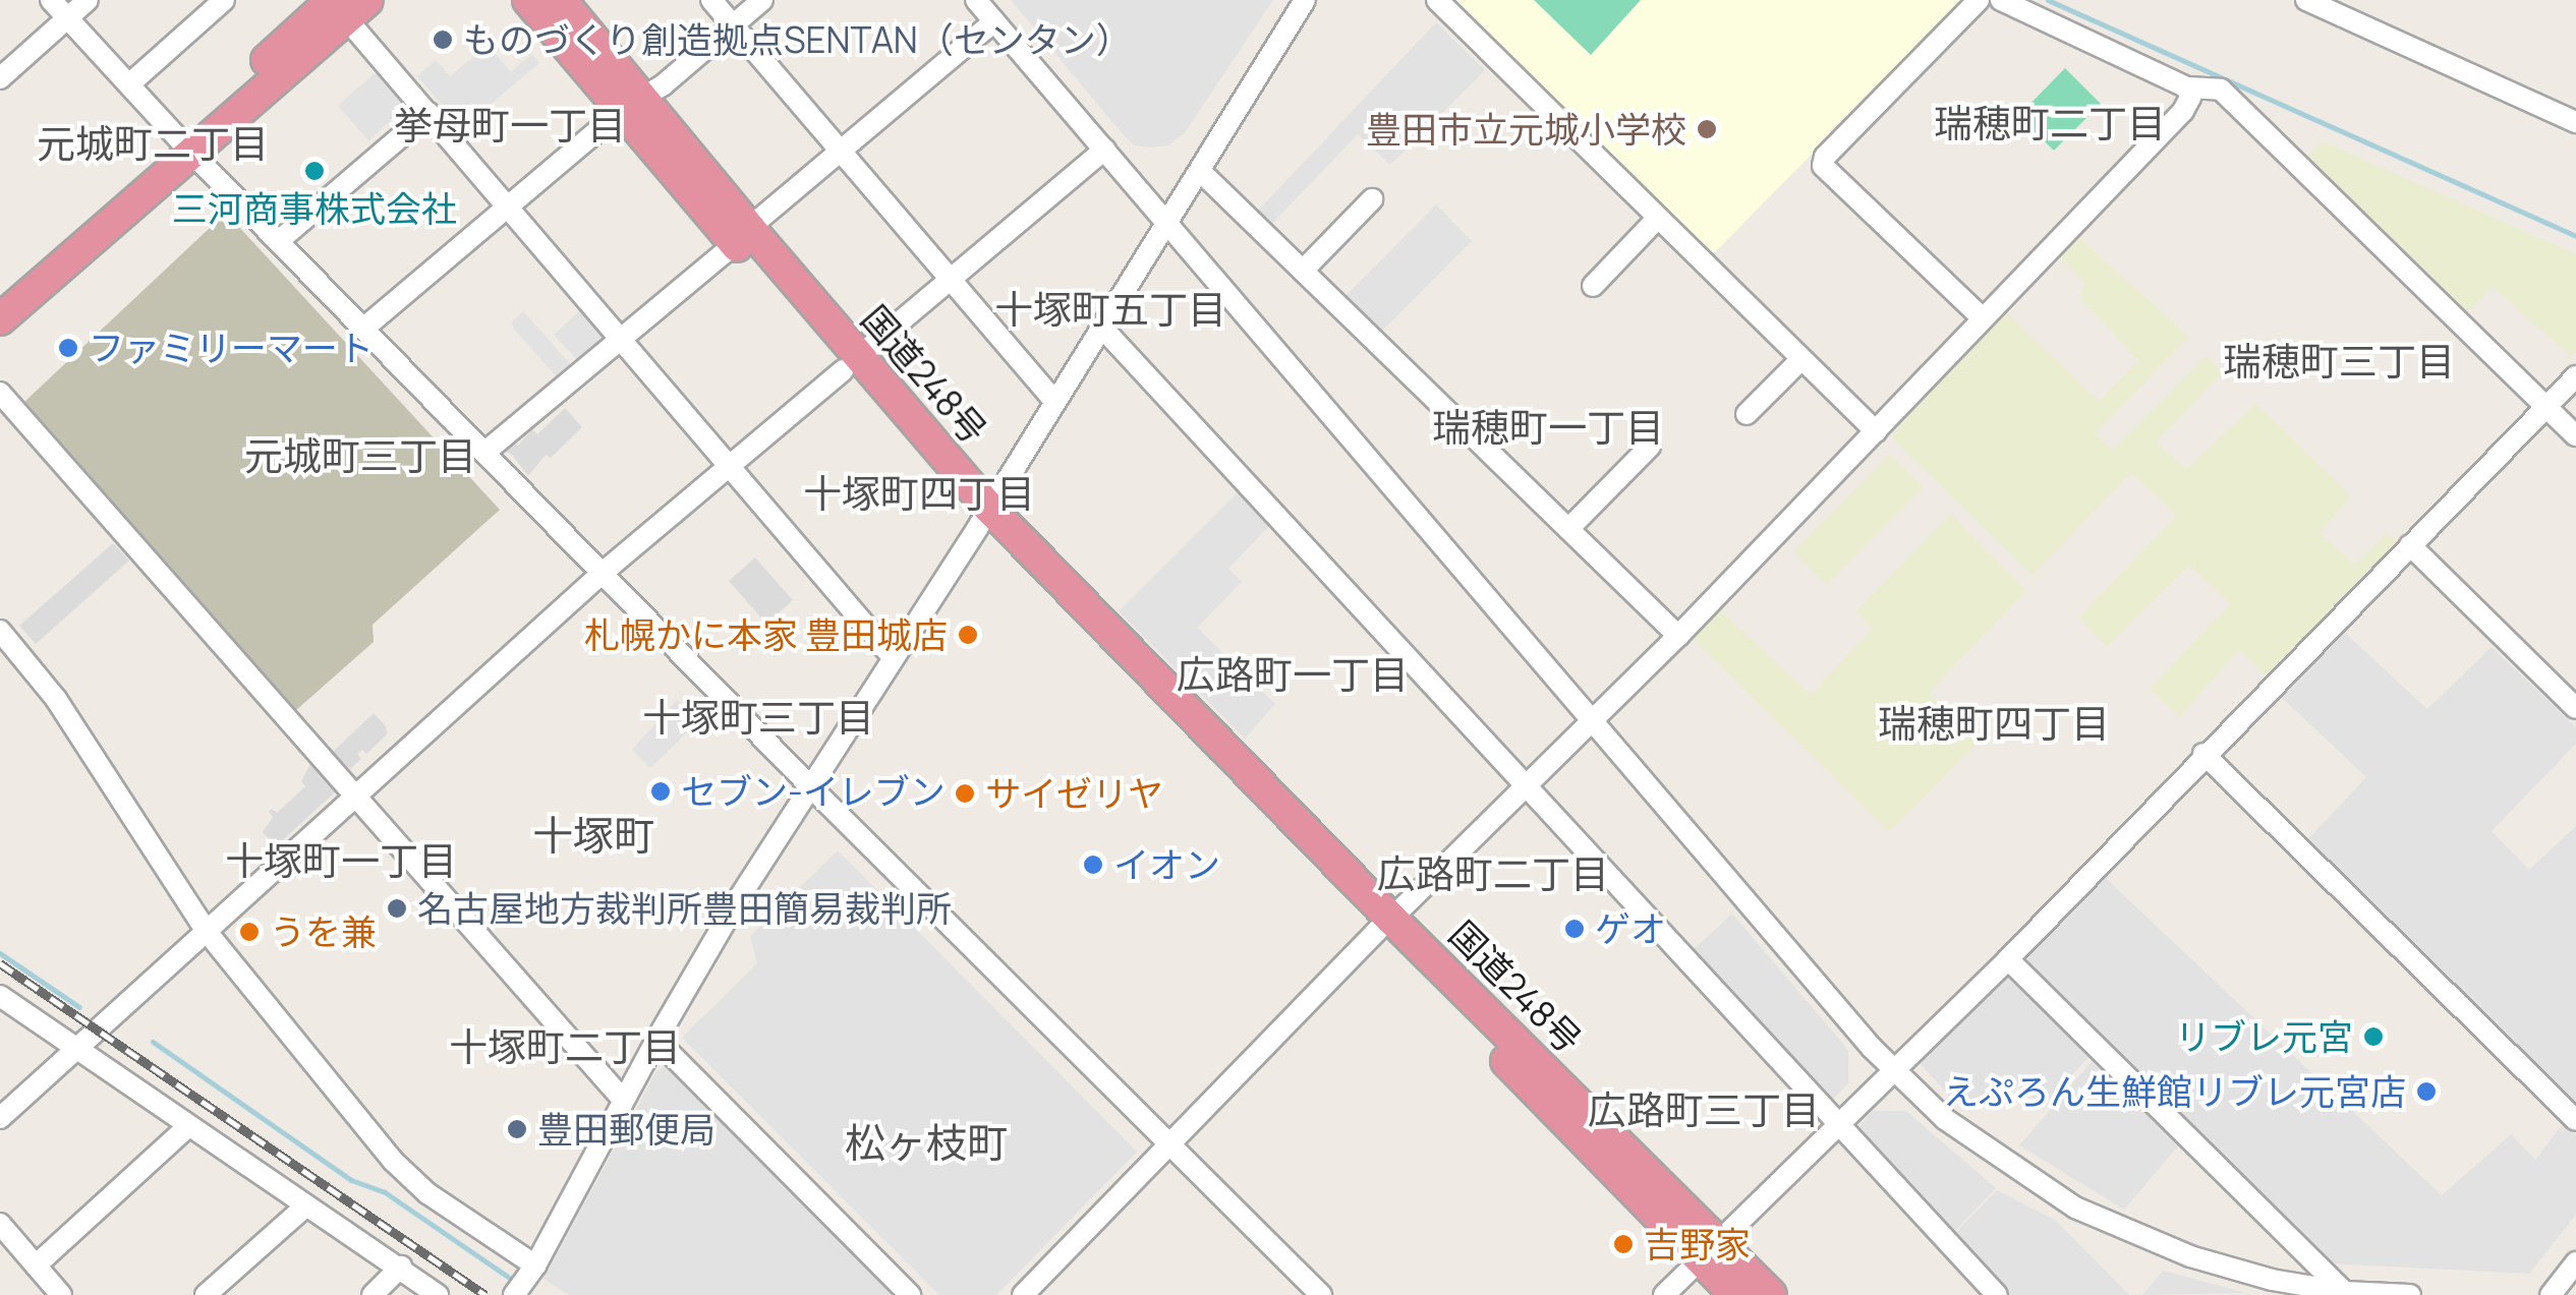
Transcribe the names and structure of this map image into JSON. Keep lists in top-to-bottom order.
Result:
{
  "streets": {
    "highway": ["国道248号"]
  },
  "districts": [
    "瑞穂町二丁目",
    "挙母町一丁目",
    "元城町二丁目",
    "十塚町五丁目",
    "瑞穂町三丁目",
    "瑞穂町一丁目",
    "元城町三丁目",
    "十塚町四丁目",
    "広路町一丁目",
    "十塚町三丁目",
    "瑞穂町四丁目",
    "十塚町",
    "十塚町一丁目",
    "広路町二丁目",
    "十塚町二丁目",
    "広路町三丁目",
    "松ヶ枝町"
  ],
  "places": [
    "ものづくり創造拠点SENTAN（センタン）",
    "豊田市立元城小学校",
    "三河商事株式会社",
    "ファミリーマート",
    "札幌かに本家 豊田城店",
    "セブン-イレブン",
    "サイゼリヤ",
    "イオン",
    "名古屋地方裁判所豊田簡易裁判所",
    "ゲオ",
    "うを兼",
    "リブレ元宮",
    "えぷろん生鮮館リブレ元宮店",
    "豊田郵便局",
    "吉野家"
  ]
}
